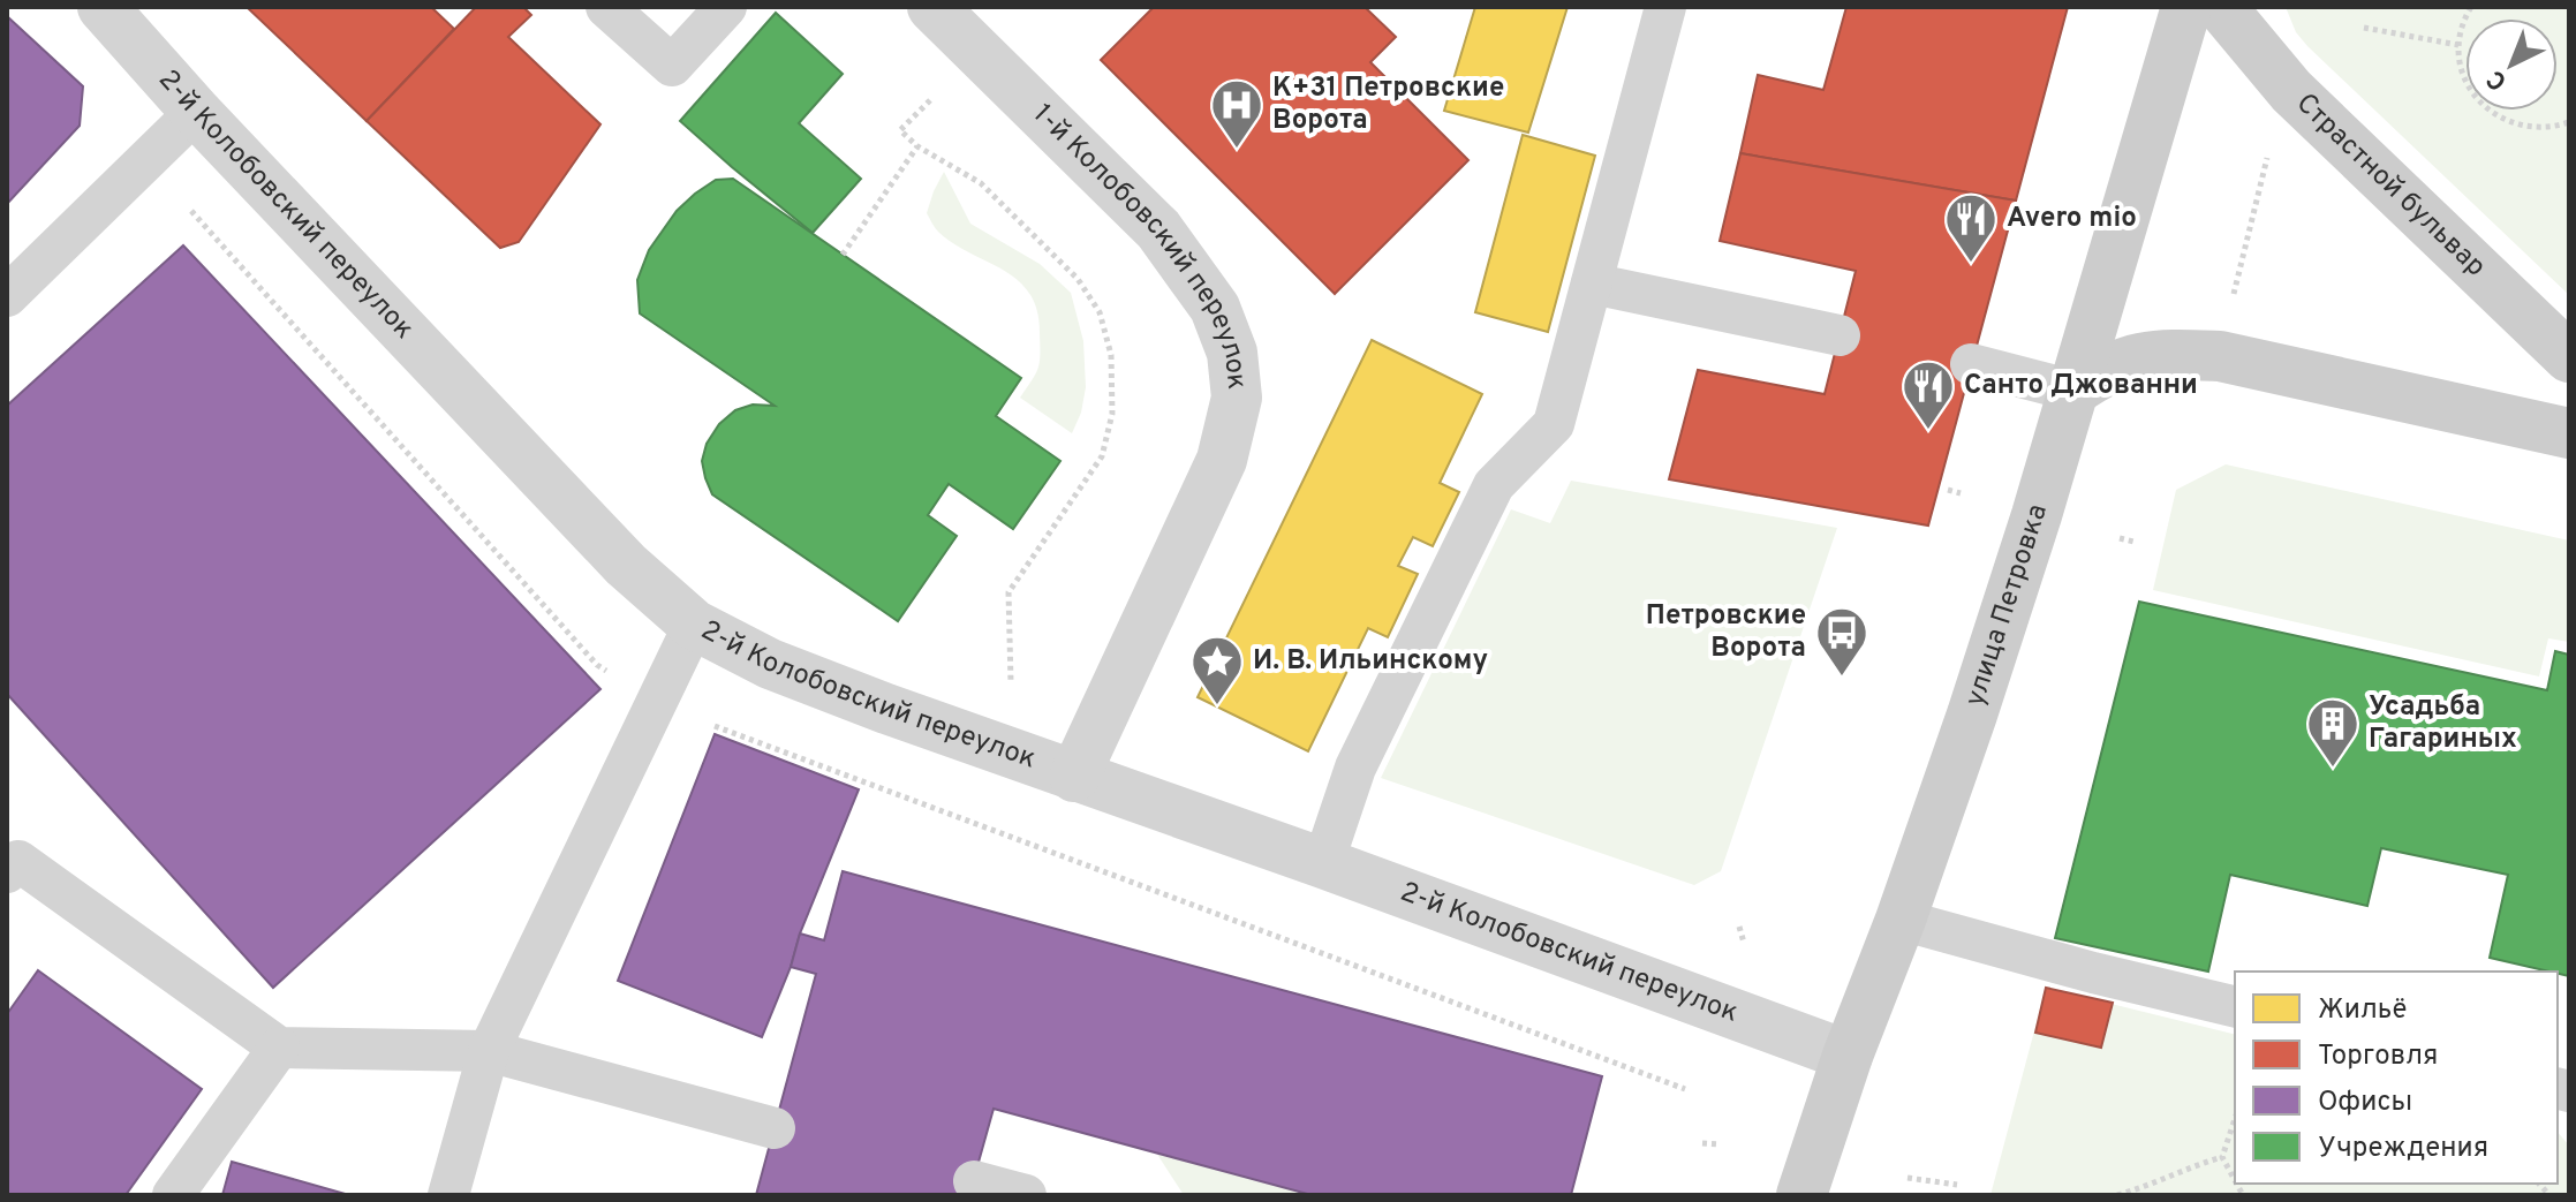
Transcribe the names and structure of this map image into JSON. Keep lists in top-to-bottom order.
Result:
{
  "streets": {
    "main road": ["Страстной бульвар", "улица Петровка"],
    "street": ["2-й Колобовский переулок", "1-й Колобовский переулок"]
  },
  "crossings": [
    ["2-й Колобовский переулок", "1-й Колобовский переулок"],
    ["2-й Колобовский переулок", "улица Петровка"]
  ],
  "places": {
    "hospital": ["К+31 Петровские Ворота"],
    "restaurant": ["Avero mio", "Санто Джованни"],
    "bus stop": ["Петровские Ворота"],
    "place": ["И. В. Ильинскому"],
    "building": ["Усадьба Гагариных"]
  },
  "legend": [
    "Жильё",
    "Торговля",
    "Офисы",
    "Учреждения"
  ],
  "north": "bottom left"
}
